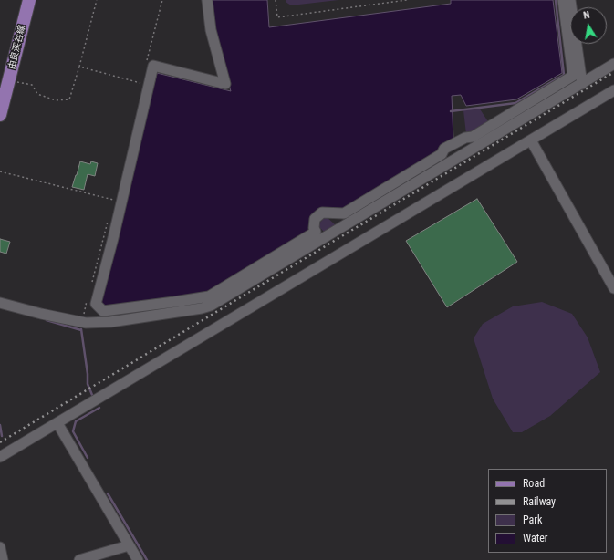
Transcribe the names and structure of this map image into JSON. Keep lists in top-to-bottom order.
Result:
{
  "streets": {
    "main road": ["由良深谷線"]
  },
  "legend": [
    "Road",
    "Railway",
    "Park",
    "Water"
  ],
  "north": "top"
}
